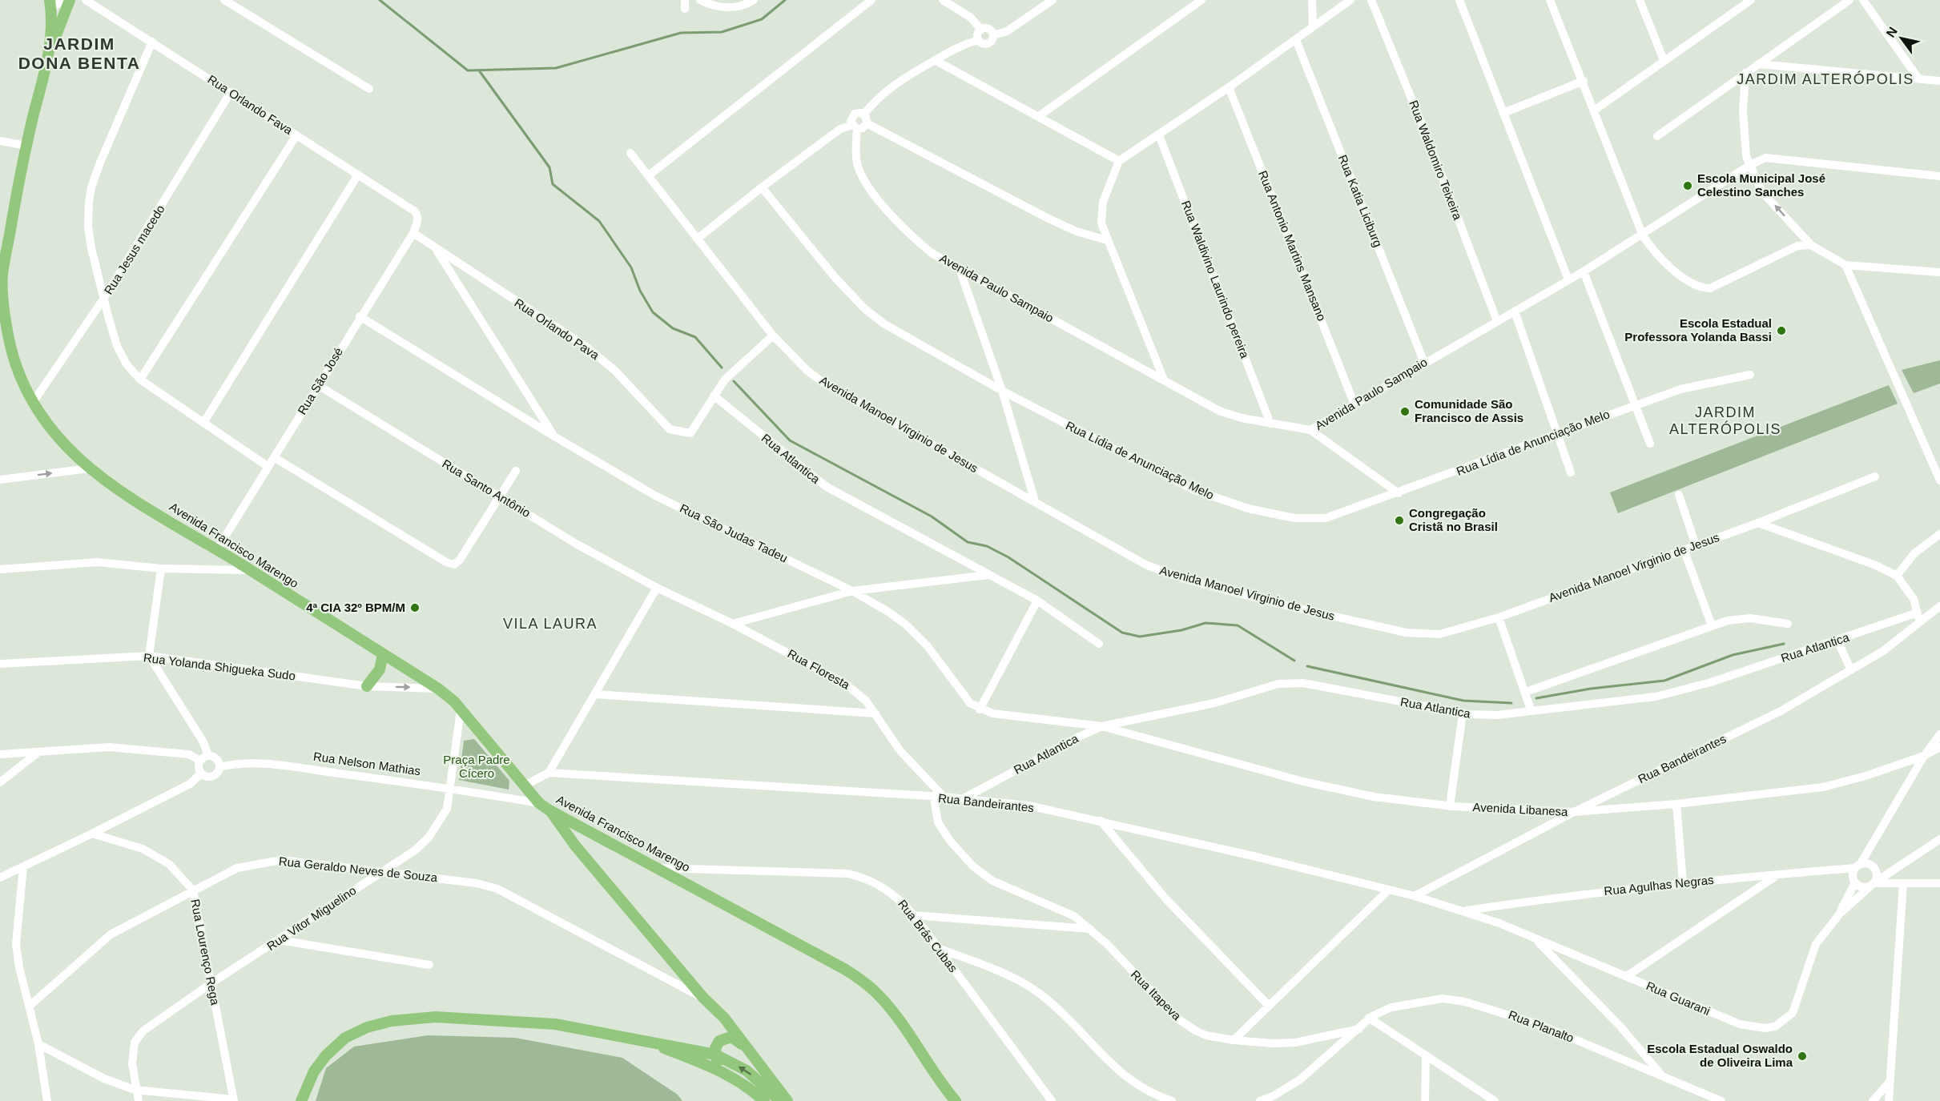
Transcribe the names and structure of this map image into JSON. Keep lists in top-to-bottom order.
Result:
{
  "streets": {
    "main road": ["Avenida Francisco Marengo"],
    "street": [
      "Rua Orlando Fava",
      "Rua Waldomiro Teixeira",
      "Rua Katia Liciburg",
      "Rua Antonio Martins Mansano",
      "Rua Jesus macedo",
      "Rua Waldivino Laurindo pereira",
      "Avenida Paulo Sampaio",
      "Rua Orlando Pava",
      "Rua São José",
      "Avenida Manoel Virginio de Jesus",
      "Rua Lídia de Anunciação Melo",
      "Rua Atlantica",
      "Rua Santo Antônio",
      "Rua São Judas Tadeu",
      "Rua Yolanda Shigueka Sudo",
      "Rua Floresta",
      "Rua Bandeirantes",
      "Rua Nelson Mathias",
      "Avenida Libanesa",
      "Rua Geraldo Neves de Souza",
      "Rua Agulhas Negras",
      "Rua Vitor Miguelino",
      "Rua Brás Cubas",
      "Rua Lourenço Rega",
      "Rua Itapeva",
      "Rua Guarani",
      "Rua Planalto"
    ]
  },
  "crossings": [
    ["Rua Orlando Fava", "Rua Jesus macedo"],
    ["Rua Orlando Fava", "Rua São José"],
    ["Rua Waldomiro Teixeira", "Avenida Paulo Sampaio"],
    ["Rua Katia Liciburg", "Avenida Paulo Sampaio"],
    ["Rua Antonio Martins Mansano", "Avenida Paulo Sampaio"],
    ["Rua Jesus macedo", "Avenida Francisco Marengo"],
    ["Rua Waldivino Laurindo pereira", "Avenida Paulo Sampaio"],
    ["Rua Orlando Pava", "Rua São José"],
    ["Rua Orlando Pava", "Rua Atlantica"],
    ["Rua São José", "Rua Santo Antônio"],
    ["Rua São José", "Rua São Judas Tadeu"],
    ["Rua São José", "Avenida Francisco Marengo"],
    ["Rua Atlantica", "Rua São Judas Tadeu"],
    ["Rua Atlantica", "Rua Bandeirantes"],
    ["Rua Atlantica", "Avenida Libanesa"],
    ["Rua Santo Antônio", "Rua Floresta"],
    ["Rua São Judas Tadeu", "Avenida Libanesa"],
    ["Avenida Francisco Marengo", "Rua Yolanda Shigueka Sudo"],
    ["Avenida Francisco Marengo", "Rua Nelson Mathias"],
    ["Avenida Francisco Marengo", "Rua Vitor Miguelino"],
    ["Avenida Francisco Marengo", "Rua Brás Cubas"],
    ["Rua Floresta", "Rua Bandeirantes"],
    ["Rua Bandeirantes", "Avenida Libanesa"],
    ["Rua Bandeirantes", "Rua Agulhas Negras"],
    ["Rua Bandeirantes", "Rua Itapeva"],
    ["Rua Bandeirantes", "Rua Guarani"],
    ["Rua Nelson Mathias", "Rua Vitor Miguelino"],
    ["Rua Geraldo Neves de Souza", "Rua Vitor Miguelino"],
    ["Rua Geraldo Neves de Souza", "Rua Lourenço Rega"],
    ["Rua Agulhas Negras", "Rua Guarani"],
    ["Rua Vitor Miguelino", "Rua Lourenço Rega"],
    ["Rua Itapeva", "Rua Planalto"]
  ],
  "districts": [
    "JARDIM DONA BENTA",
    "JARDIM ALTERÓPOLIS",
    "JARDIM ALTERÓPOLIS",
    "VILA LAURA"
  ],
  "parks": ["Praça Padre Cícero"],
  "places": [
    "Escola Municipal José Celestino Sanches",
    "Escola Estadual Professora Yolanda Bassi",
    "Comunidade São Francisco de Assis",
    "Congregação Cristã no Brasil",
    "4ª CIA 32º BPM/M",
    "Escola Estadual Oswaldo de Oliveira Lima"
  ],
  "north": "top left"
}
